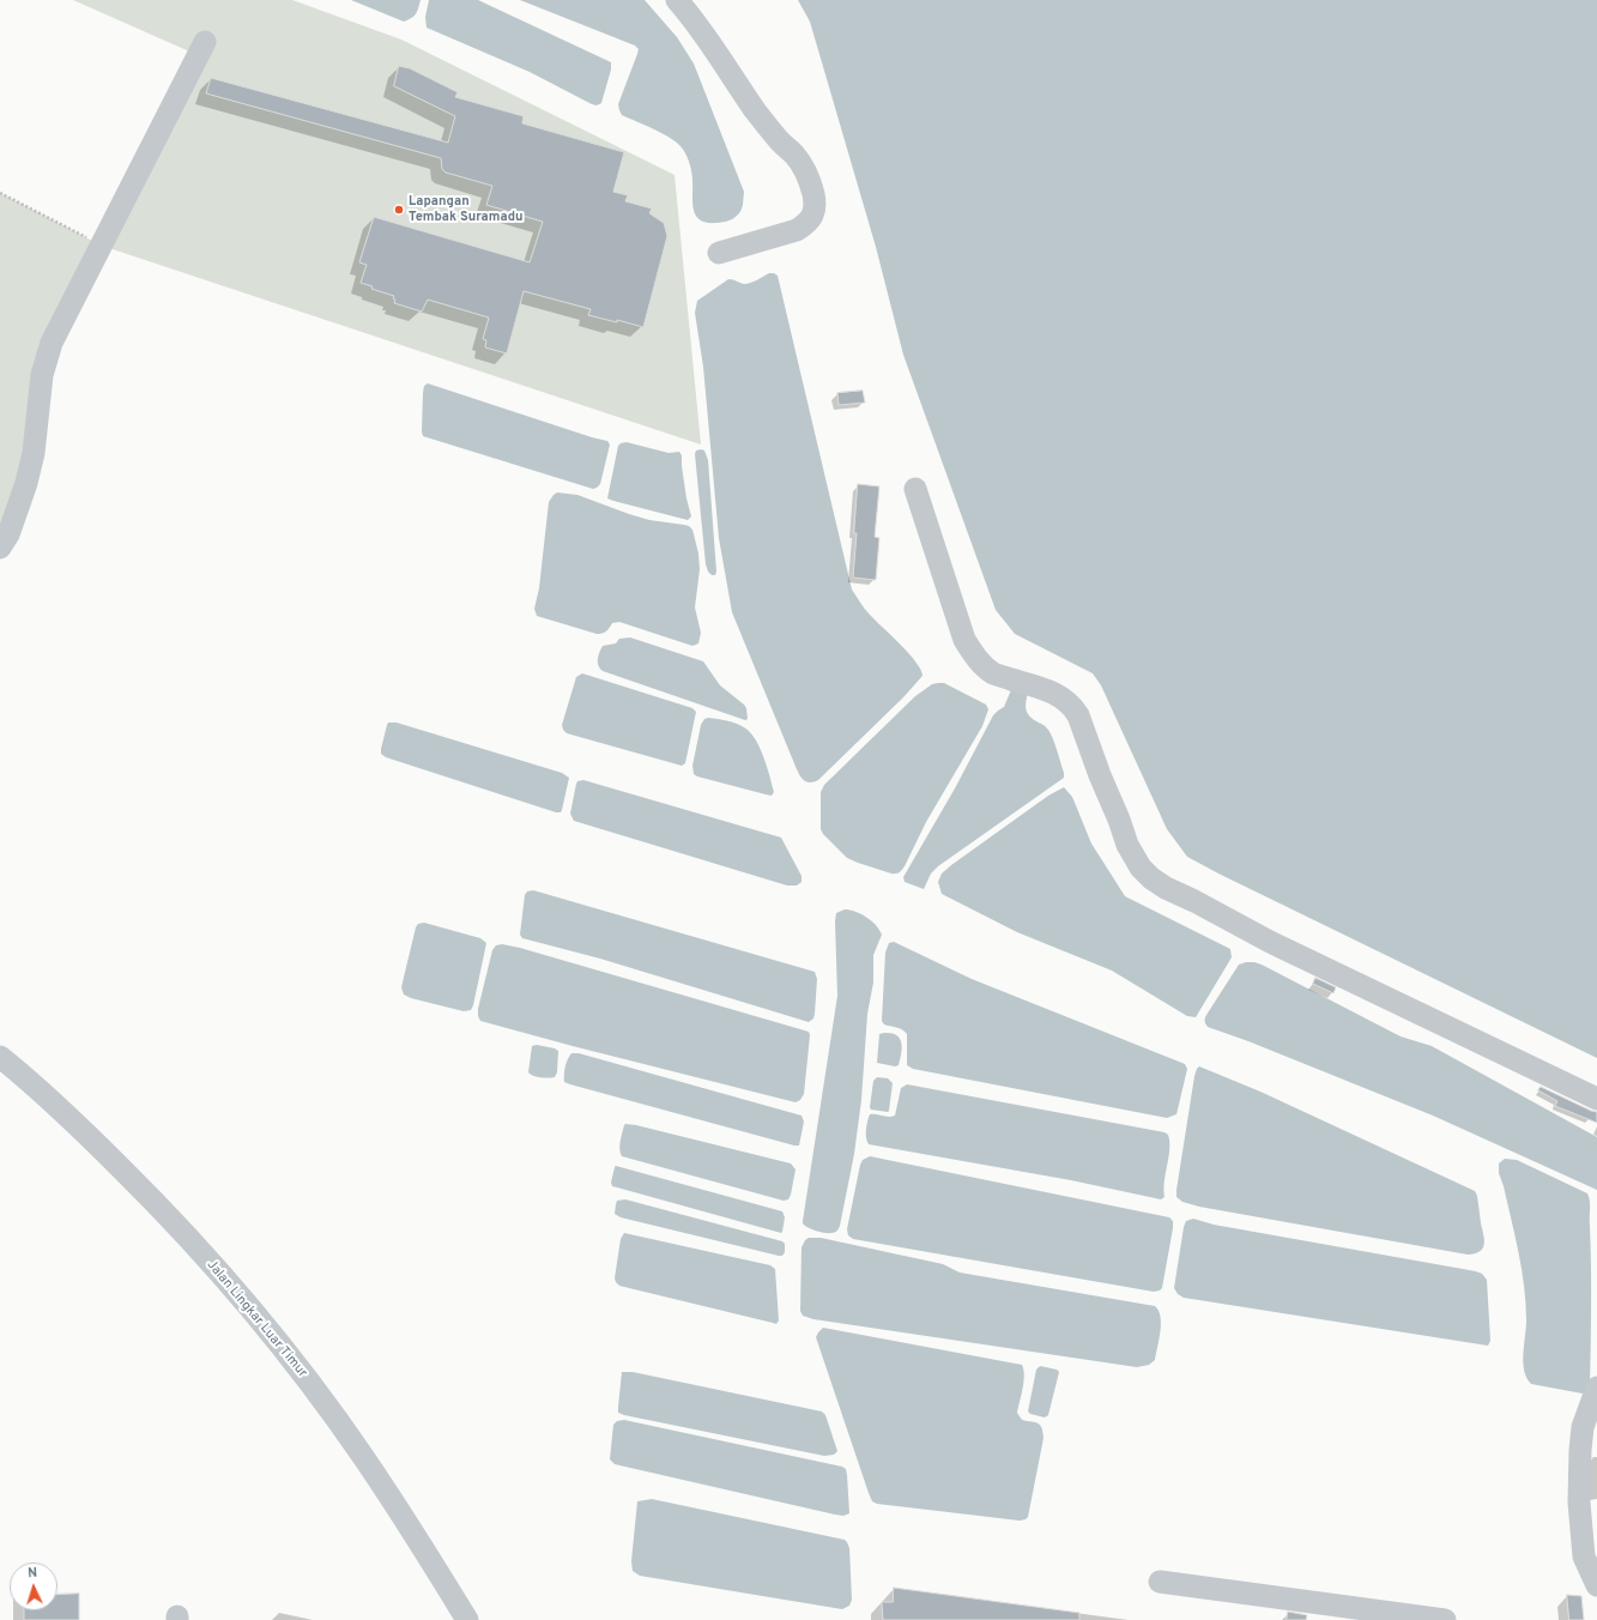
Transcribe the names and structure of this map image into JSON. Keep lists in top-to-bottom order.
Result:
{
  "streets": {
    "street": ["Jalan Lingkar Luar Timur"]
  },
  "places": ["Lapangan Tembak Suramadu"],
  "north": "top"
}
